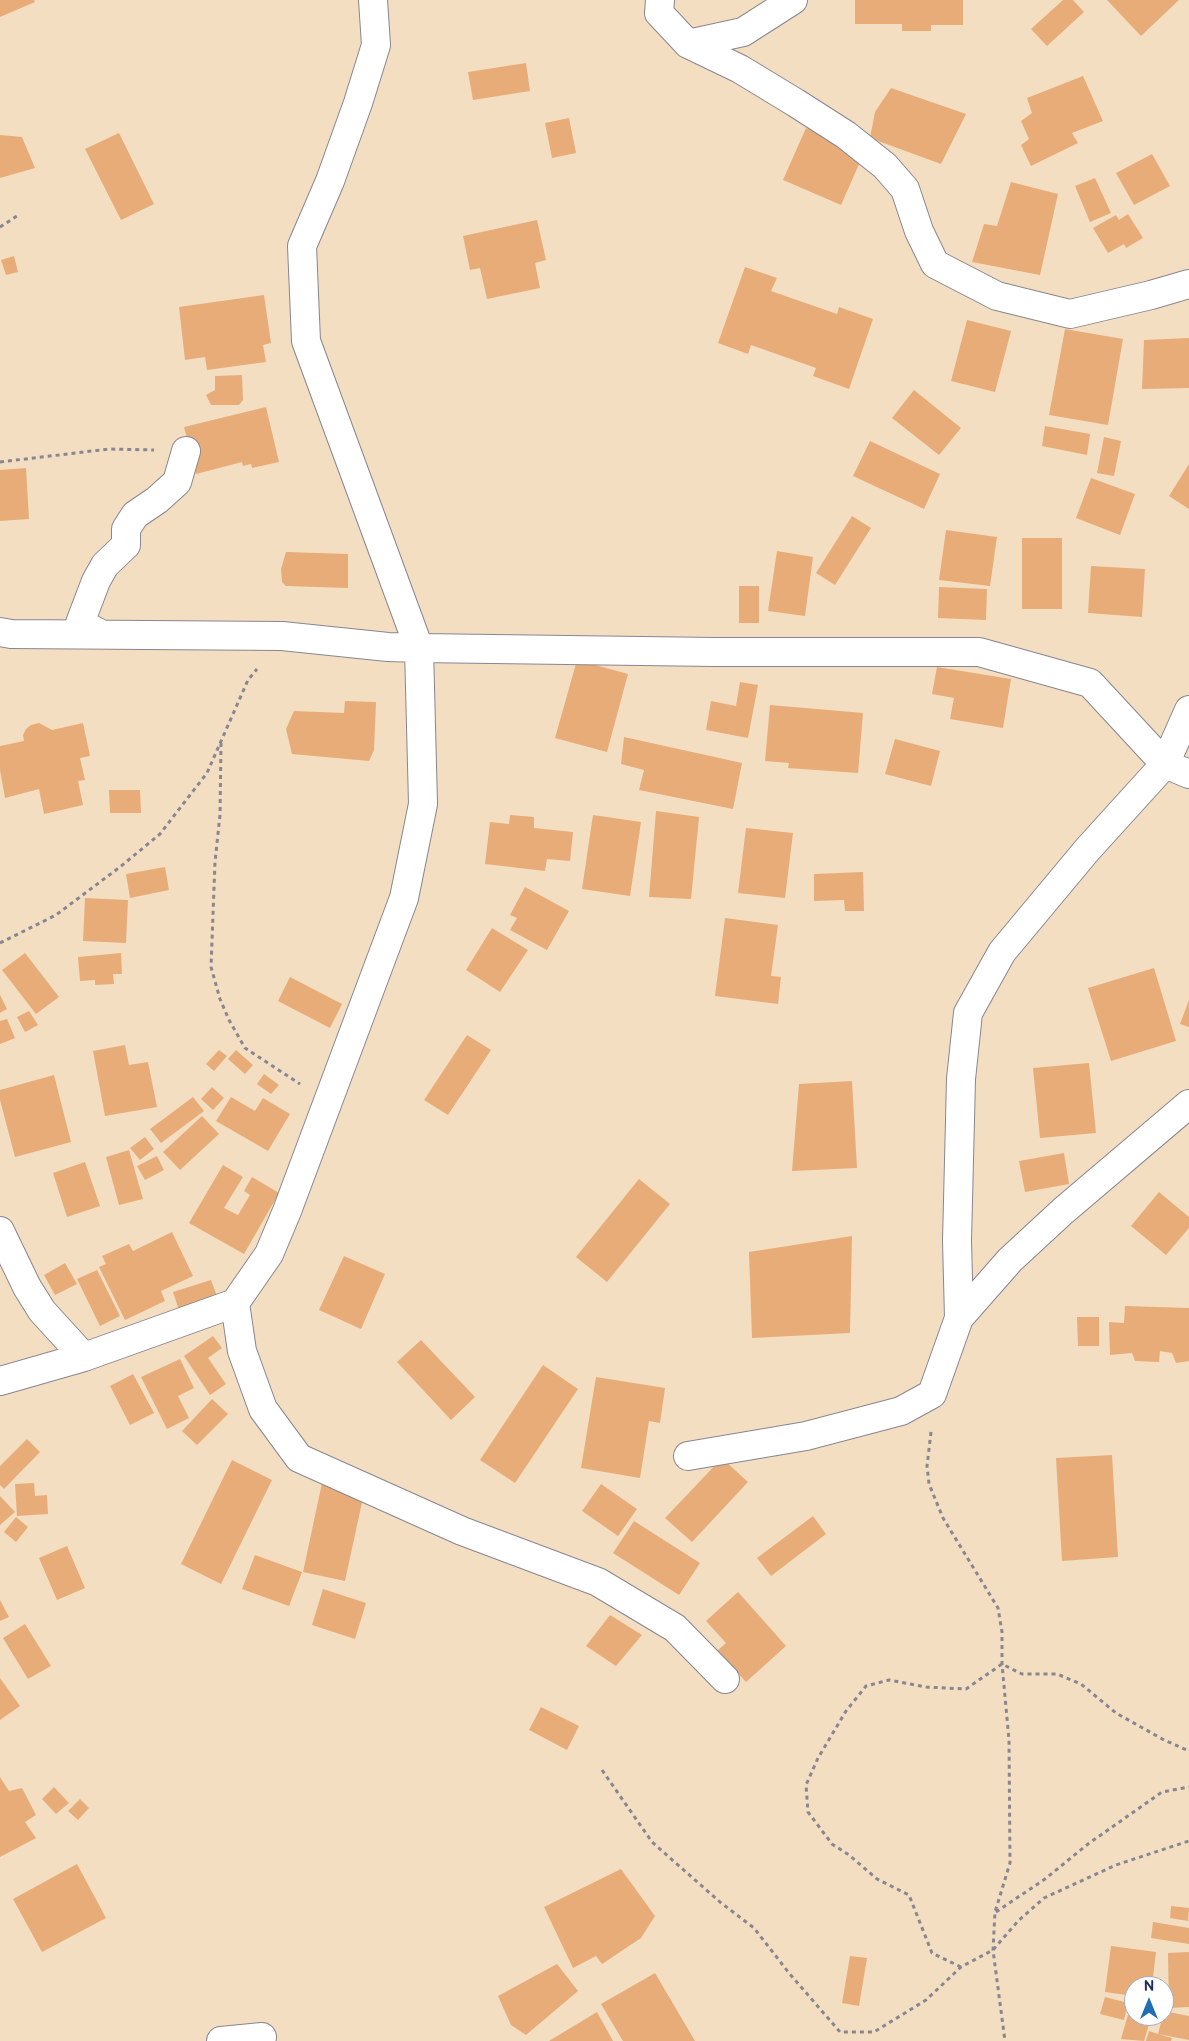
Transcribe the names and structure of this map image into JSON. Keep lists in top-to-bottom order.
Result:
{
  "north": "top"
}
